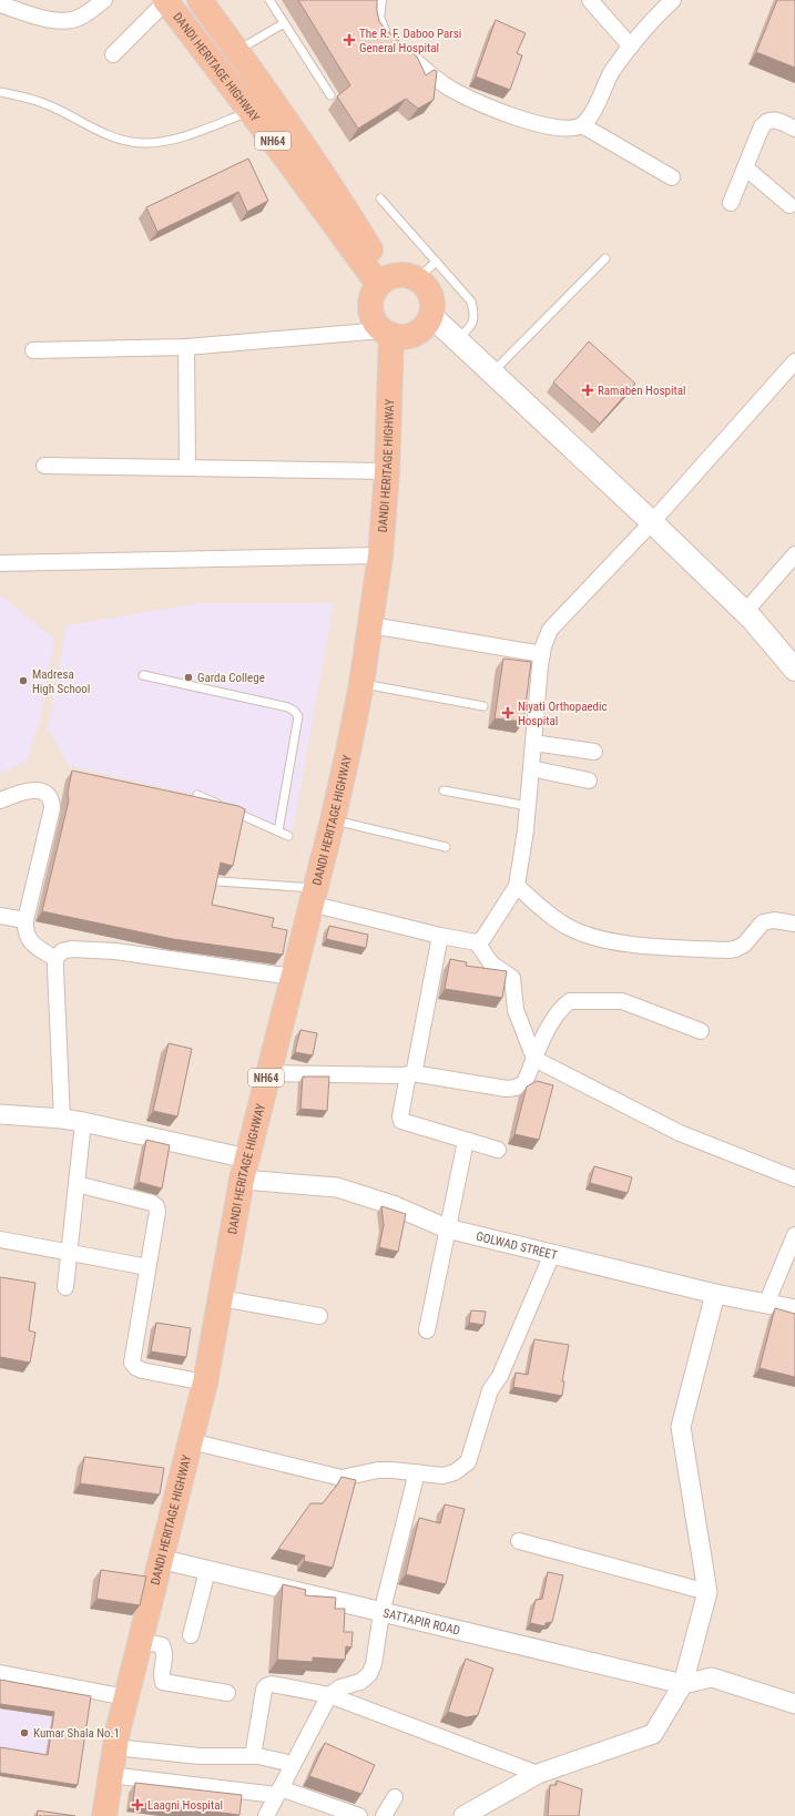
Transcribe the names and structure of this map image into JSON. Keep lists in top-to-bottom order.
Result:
{
  "streets": {
    "highway": ["DANDI HERITAGE HIGHWAY", "NH64"],
    "street": ["GOLWAD STREET", "SATTAPIR ROAD"]
  },
  "crossings": [
    ["DANDI HERITAGE HIGHWAY", "GOLWAD STREET"],
    ["DANDI HERITAGE HIGHWAY", "SATTAPIR ROAD"]
  ],
  "places": {
    "health": [
      "The R. F. Daboo Parsi General Hospital",
      "Ramaben Hospital",
      "Niyati Orthopaedic Hospital",
      "Laagni Hospital"
    ],
    "other": ["Garda College", "Madresa High School", "Kumar Shala No.1"]
  }
}
